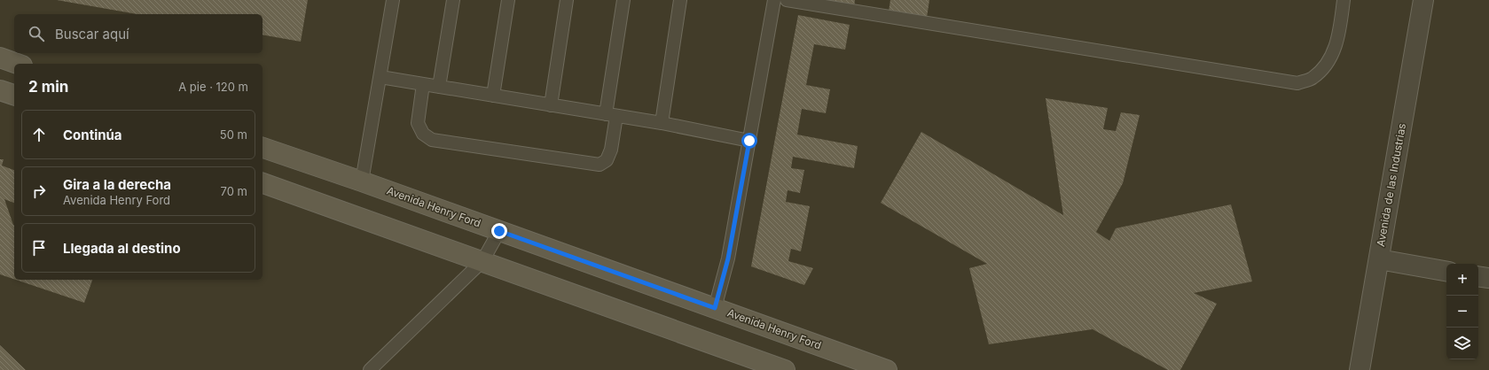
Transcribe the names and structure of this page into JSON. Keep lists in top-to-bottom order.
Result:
{
  "streets": {
    "main road": ["Avenida Henry Ford"],
    "street": ["Avenida de las Industrias"]
  },
  "page": {
    "search": "Buscar aquí",
    "heading": ["2 min", "A pie · 120 m"],
    "list": [
      ["Continúa", "50 m"],
      ["Gira a la derecha", "Avenida Henry Ford", "70 m"],
      "Llegada al destino"
    ],
    "map_buttons": ["+", "−"]
  }
}
